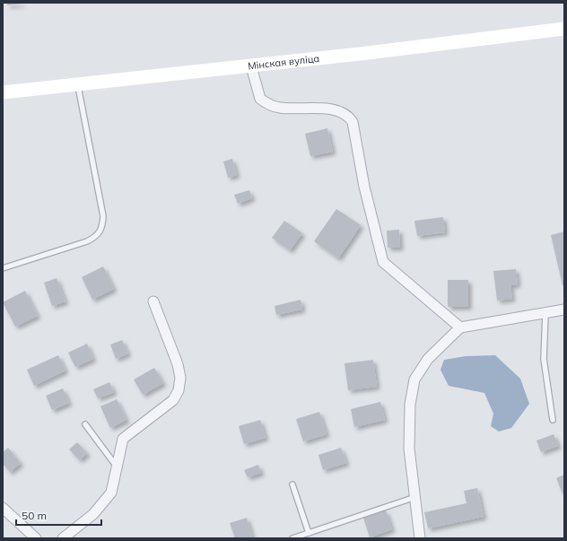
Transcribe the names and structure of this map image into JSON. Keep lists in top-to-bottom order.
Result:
{
  "streets": {
    "main road": ["Мінская вуліца"]
  },
  "scale_bar": "50 m"
}
